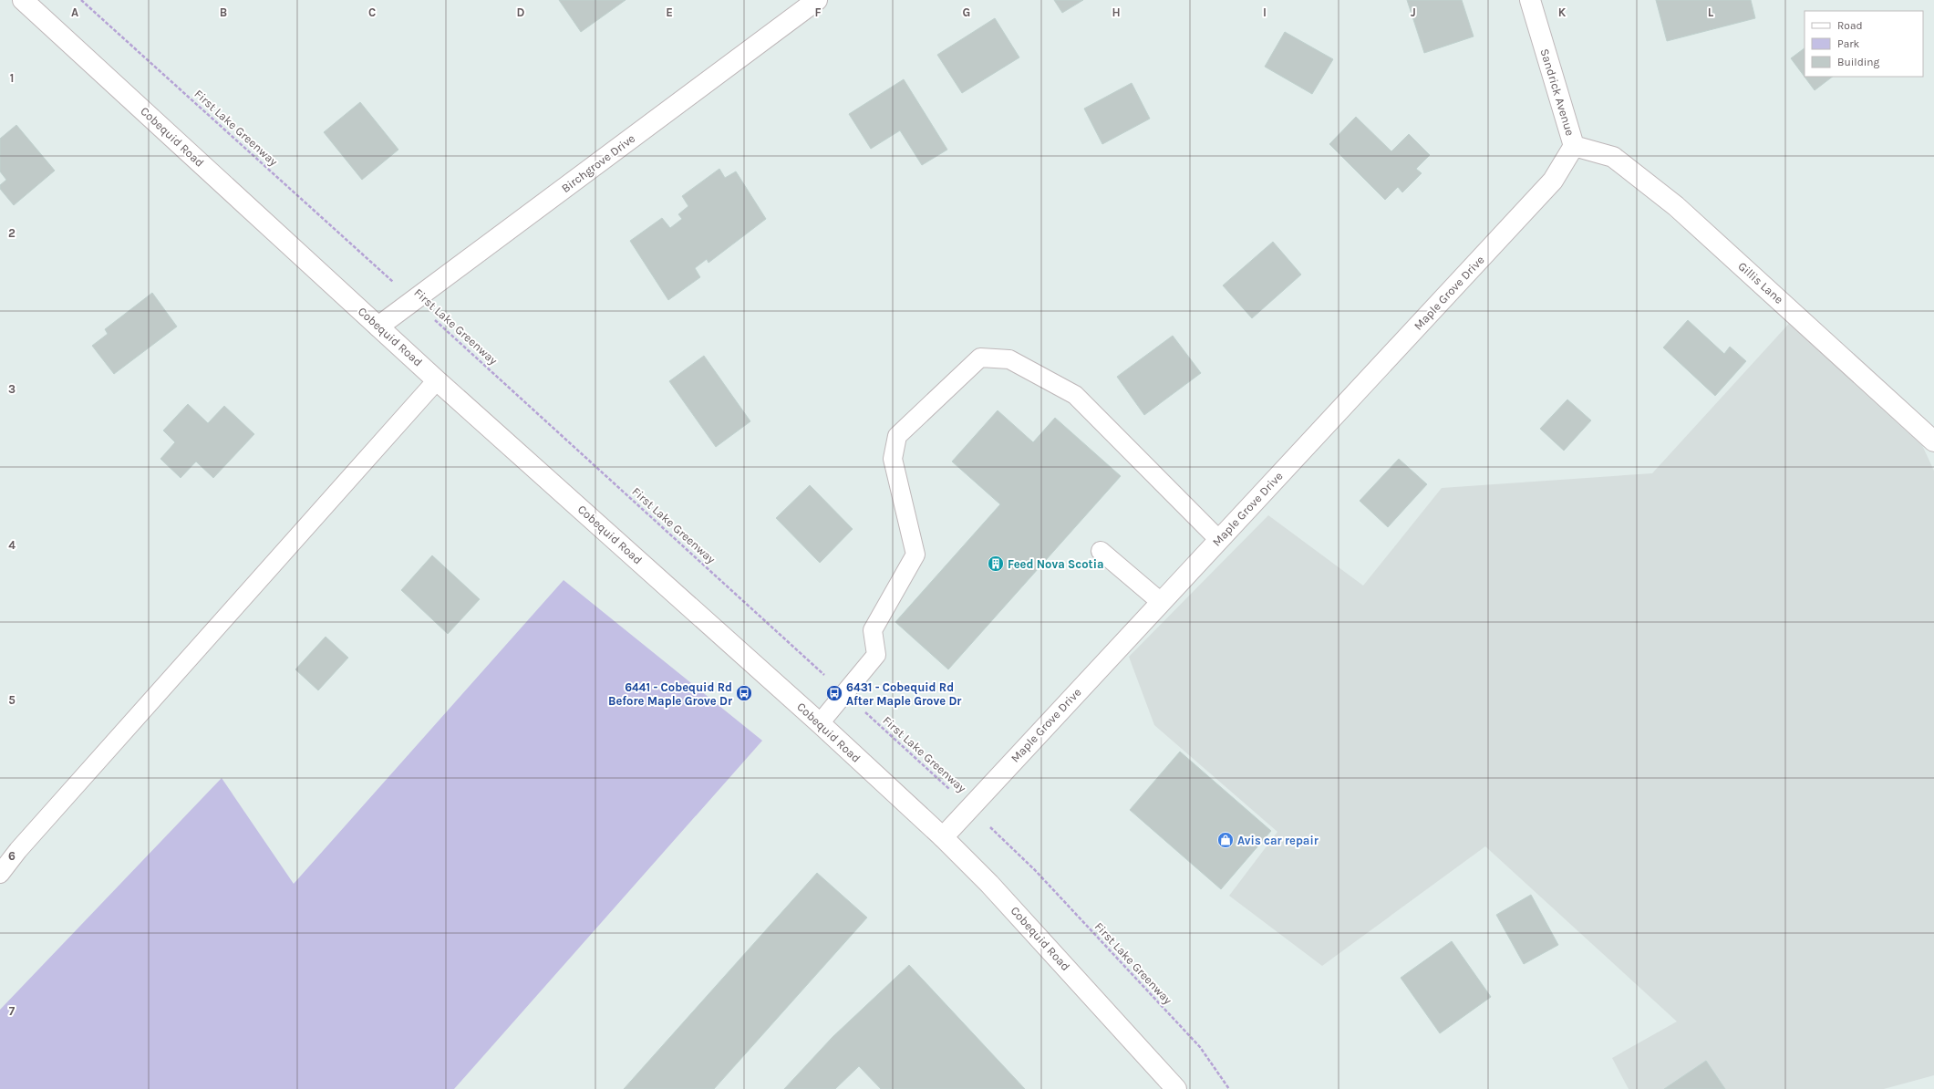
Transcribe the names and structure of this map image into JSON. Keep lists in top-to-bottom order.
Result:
{
  "streets": {
    "street": [
      "Sandrick Avenue",
      "Cobequid Road",
      "Birchgrove Drive",
      "Gillis Lane",
      "Maple Grove Drive"
    ],
    "path": ["First Lake Greenway"]
  },
  "crossings": [
    ["Sandrick Avenue", "Gillis Lane"],
    ["Sandrick Avenue", "Maple Grove Drive"],
    ["First Lake Greenway", "Birchgrove Drive"],
    ["First Lake Greenway", "Maple Grove Drive"],
    ["Cobequid Road", "Birchgrove Drive"],
    ["Cobequid Road", "Maple Grove Drive"]
  ],
  "places": {
    "building": ["Feed Nova Scotia"],
    "bus stop": ["6441 - Cobequid Rd Before Maple Grove Dr", "6431 - Cobequid Rd After Maple Grove Dr"],
    "shop": ["Avis car repair"]
  },
  "legend": ["Road", "Park", "Building"],
  "grid": {
    "columns": [
      "A",
      "B",
      "C",
      "D",
      "E",
      "F",
      "G",
      "H",
      "I",
      "J",
      "K",
      "L"
    ],
    "rows": [
      "1",
      "2",
      "3",
      "4",
      "5",
      "6",
      "7"
    ]
  }
}
